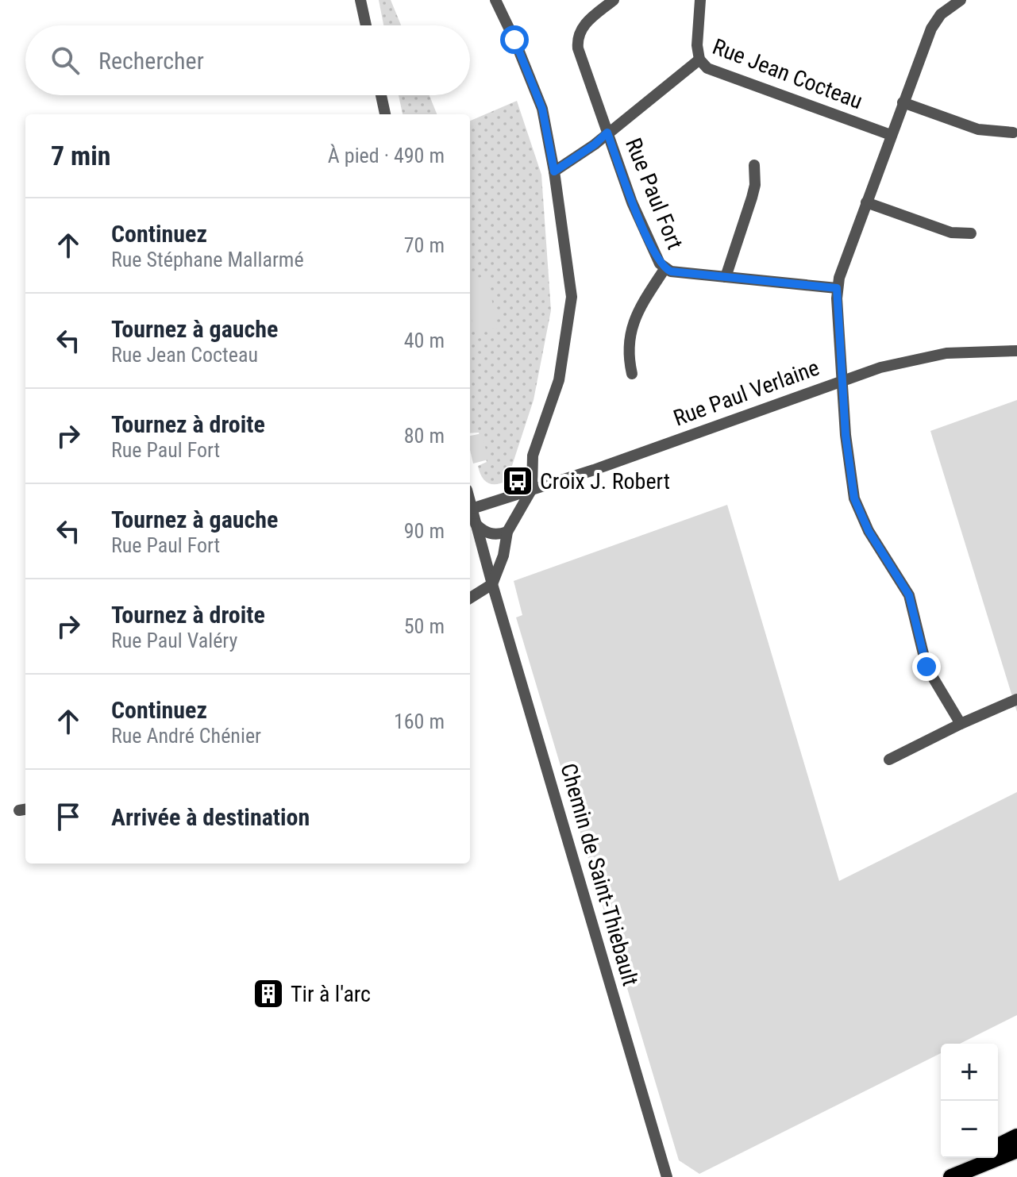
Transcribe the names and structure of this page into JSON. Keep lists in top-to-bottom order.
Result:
{
  "streets": {
    "street": [
      "Rue Jean Cocteau",
      "Rue Paul Fort",
      "Rue Paul Verlaine",
      "Chemin de Saint-Thiebault"
    ]
  },
  "crossings": [
    ["Rue Jean Cocteau", "Rue Paul Fort"],
    ["Rue Paul Verlaine", "Chemin de Saint-Thiebault"]
  ],
  "places": {
    "bus stop": ["Croix J. Robert"],
    "building": ["Tir à l'arc"]
  },
  "page": {
    "search": "Rechercher",
    "heading": ["7 min", "À pied · 490 m"],
    "list": [
      ["Continuez", "Rue Stéphane Mallarmé", "70 m"],
      ["Tournez à gauche", "Rue Jean Cocteau", "40 m"],
      ["Tournez à droite", "Rue Paul Fort", "80 m"],
      ["Tournez à gauche", "Rue Paul Fort", "90 m"],
      ["Tournez à droite", "Rue Paul Valéry", "50 m"],
      ["Continuez", "Rue André Chénier", "160 m"],
      "Arrivée à destination"
    ],
    "map_buttons": ["+", "−"]
  }
}
